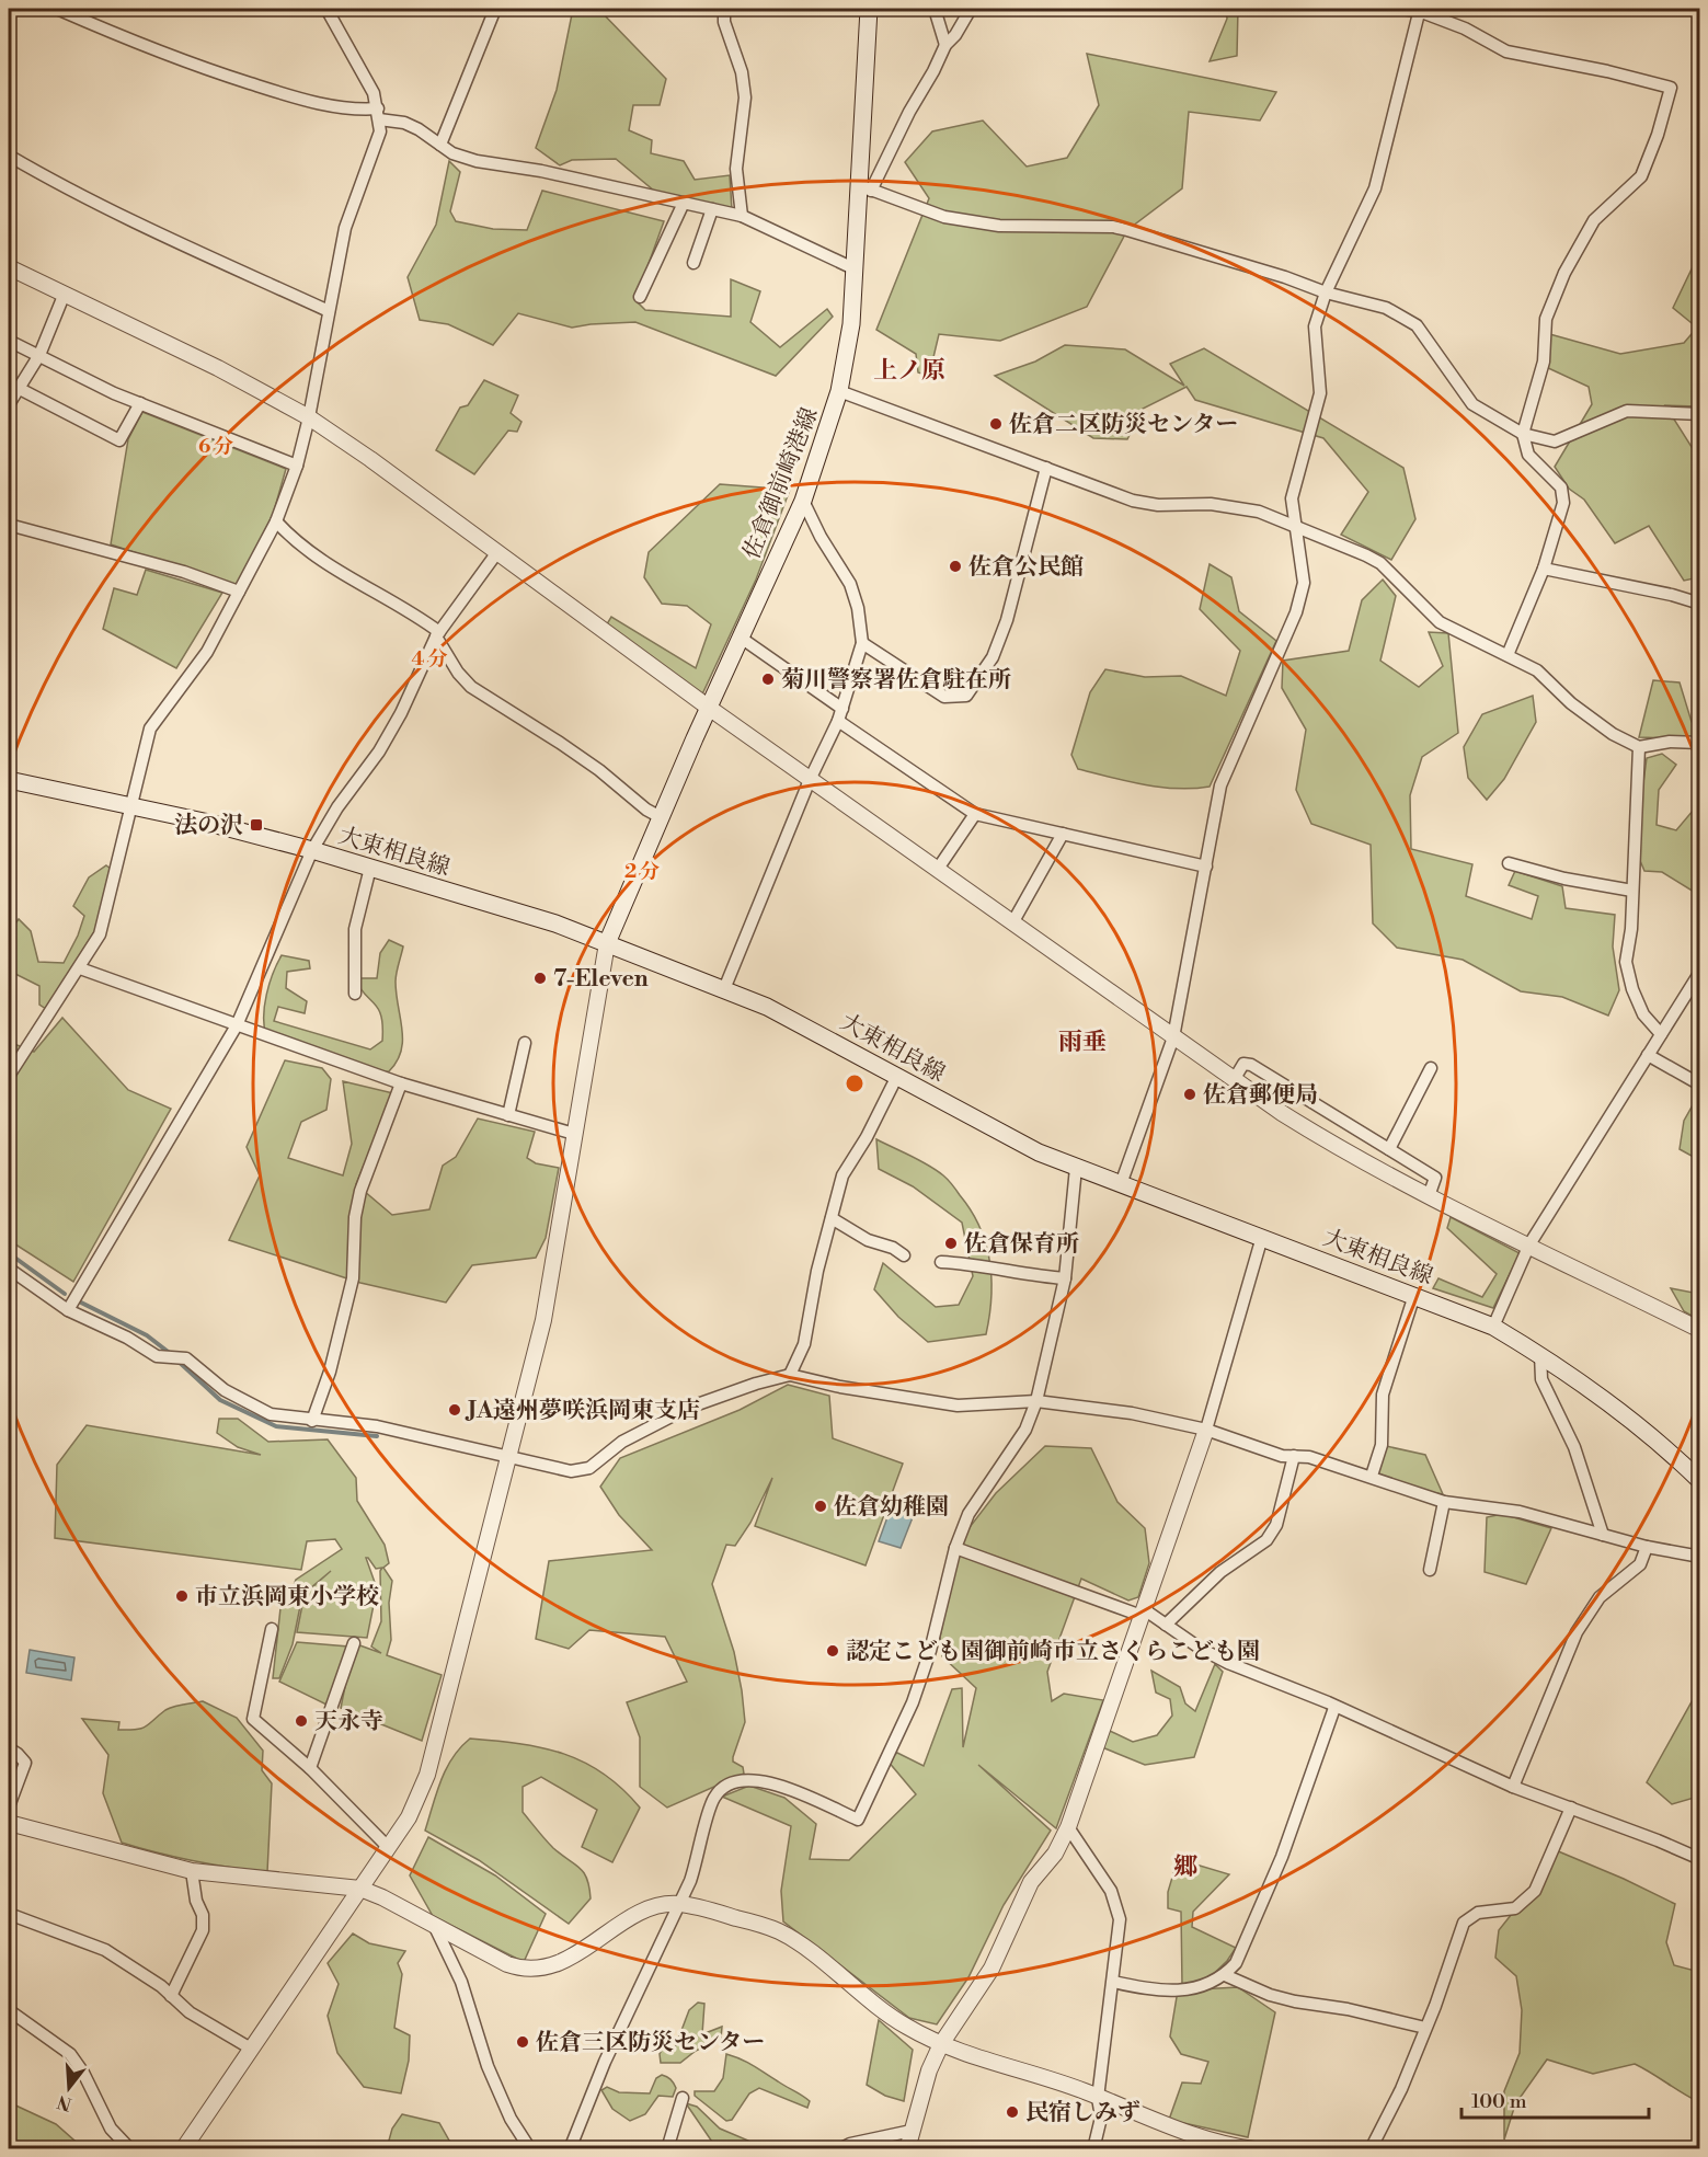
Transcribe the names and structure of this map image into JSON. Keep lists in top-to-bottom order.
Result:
{
  "streets": {
    "main road": ["佐倉御前崎港線", "大東相良線"]
  },
  "crossings": [
    ["佐倉御前崎港線", "大東相良線"]
  ],
  "districts": ["上ノ原", "雨垂", "郷"],
  "places": {
    "other": [
      "佐倉二区防災センター",
      "佐倉公民館",
      "菊川警察署佐倉駐在所",
      "7-Eleven",
      "佐倉郵便局",
      "佐倉保育所",
      "JA遠州夢咲浜岡東支店",
      "佐倉幼稚園",
      "市立浜岡東小学校",
      "認定こども園御前崎市立さくらこども園",
      "天永寺",
      "佐倉三区防災センター",
      "民宿しみず"
    ],
    "transit": ["法の沢"]
  },
  "scale_bar": "100 m",
  "north": "bottom",
  "rings": ["6 分", "4 分", "2 分"]
}
